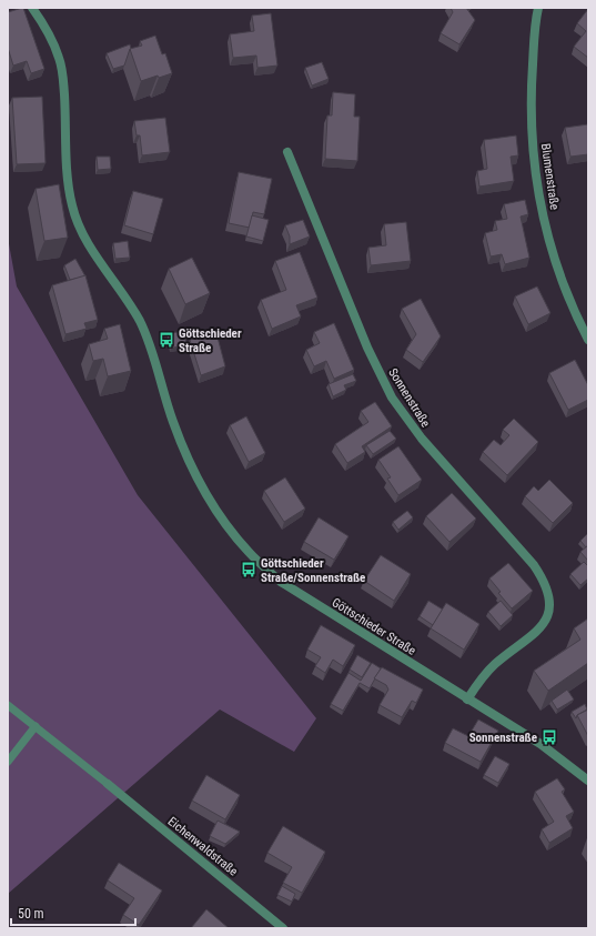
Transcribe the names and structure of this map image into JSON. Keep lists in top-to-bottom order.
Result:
{
  "streets": {
    "street": [
      "Blumenstraße",
      "Sonnenstraße",
      "Göttschieder Straße",
      "Eichenwaldstraße"
    ]
  },
  "crossings": [
    ["Sonnenstraße", "Göttschieder Straße"]
  ],
  "places": {
    "bus stop": ["Göttschieder Straße", "Göttschieder Straße/Sonnenstraße", "Sonnenstraße"]
  },
  "scale_bar": "50 m"
}
